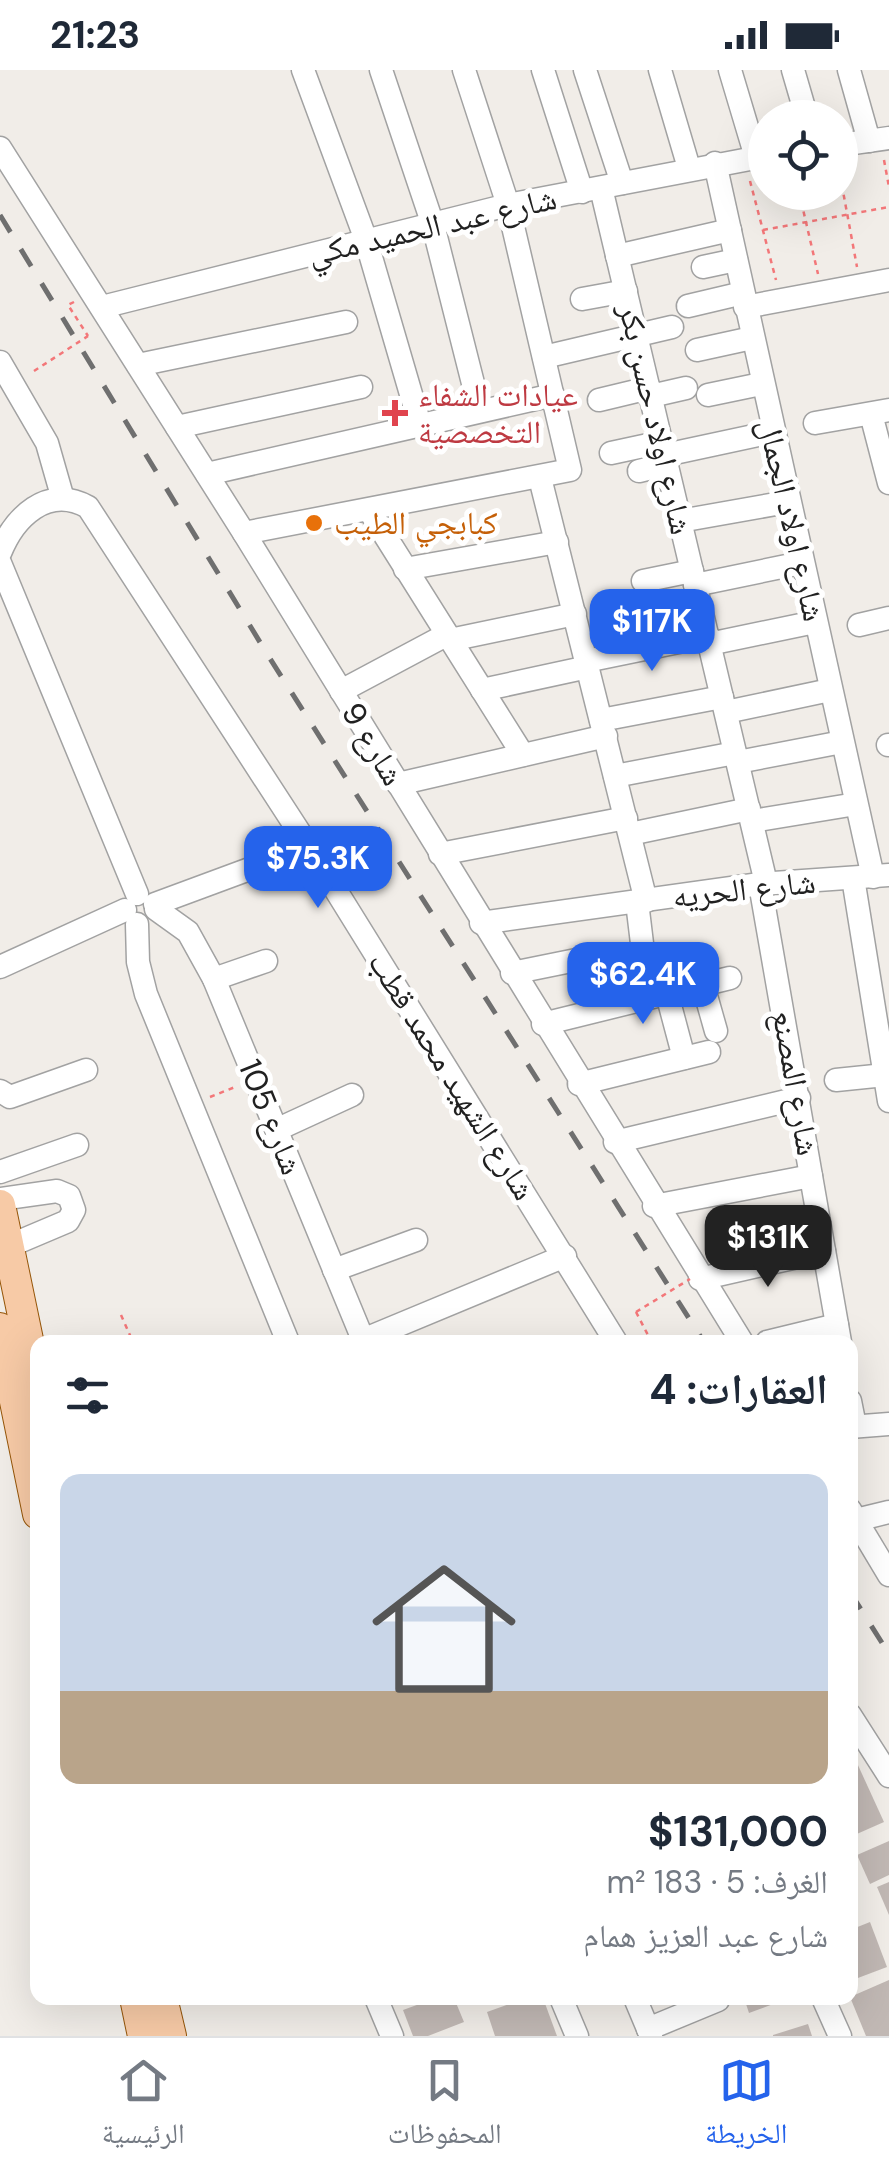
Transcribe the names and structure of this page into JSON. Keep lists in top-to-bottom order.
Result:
{
  "streets": {
    "street": [
      "شارع عبد الحميد مكي",
      "شارع اولاد حسن بكر",
      "شارع اولاد الجمال",
      "شارع 9",
      "شارع الحريه",
      "شارع الشهيد محمد قطب",
      "شارع المصنع",
      "شارع 105"
    ]
  },
  "crossings": [
    ["شارع عبد الحميد مكي", "شارع اولاد حسن بكر"],
    ["شارع عبد الحميد مكي", "شارع اولاد الجمال"],
    ["شارع عبد الحميد مكي", "شارع 9"],
    ["شارع اولاد حسن بكر", "شارع الحريه"],
    ["شارع اولاد حسن بكر", "شارع المصنع"],
    ["شارع اولاد الجمال", "شارع الحريه"],
    ["شارع 9", "شارع الحريه"],
    ["شارع الحريه", "شارع المصنع"]
  ],
  "places": {
    "health": ["عيادات الشفاء التخصصية"],
    "other": ["كبابجي الطيب"]
  },
  "page": {
    "status": "21:23",
    "price": [
      "$117K",
      "$75.3K",
      "$62.4K",
      "$131K"
    ],
    "heading": "العقارات: 4",
    "list": [
      {
        "name": "$131,000",
        "note": "الغرف: 5 · 183 m² · شارع عبد العزيز همام"
      }
    ],
    "tabs": ["الخريطة", "المحفوظات", "الرئيسية"]
  }
}
